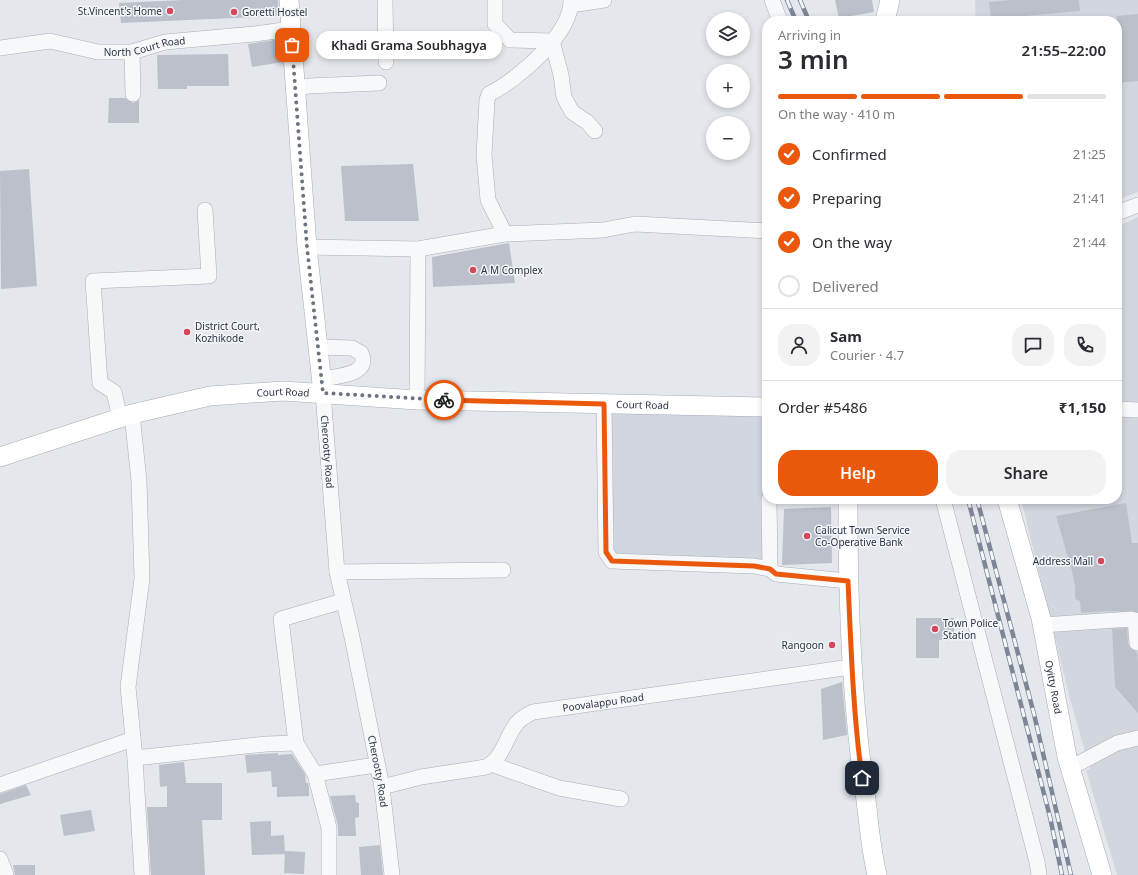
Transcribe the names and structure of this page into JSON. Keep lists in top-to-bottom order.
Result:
{
  "streets": {
    "main road": ["Court Road", "Cherootty Road", "Oyitty Road"],
    "street": ["North Court Road", "Poovalappu Road"]
  },
  "crossings": [
    ["North Court Road", "Cherootty Road"],
    ["Court Road", "Cherootty Road"]
  ],
  "places": [
    "St.Vincent's Home",
    "Goretti Hostel",
    "Khadi Grama Soubhagya",
    "A M Complex",
    "District Court, Kozhikode",
    "Calicut Town Service Co-Operative Bank",
    "Address Mall",
    "Town Police Station",
    "Rangoon"
  ],
  "page": {
    "map_buttons": ["+", "−"],
    "heading": ["3 min", "Arriving in", "21:55–22:00"],
    "panel": [
      "Sam",
      "Courier · 4.7",
      "Order #5486",
      "₹1,150"
    ],
    "bubble": "Khadi Grama Soubhagya",
    "bar": "On the way · 410 m",
    "list": [
      ["Confirmed", "21:25"],
      ["Preparing", "21:41"],
      ["On the way", "21:44"],
      "Delivered"
    ],
    "buttons": ["Help", "Share"]
  }
}
